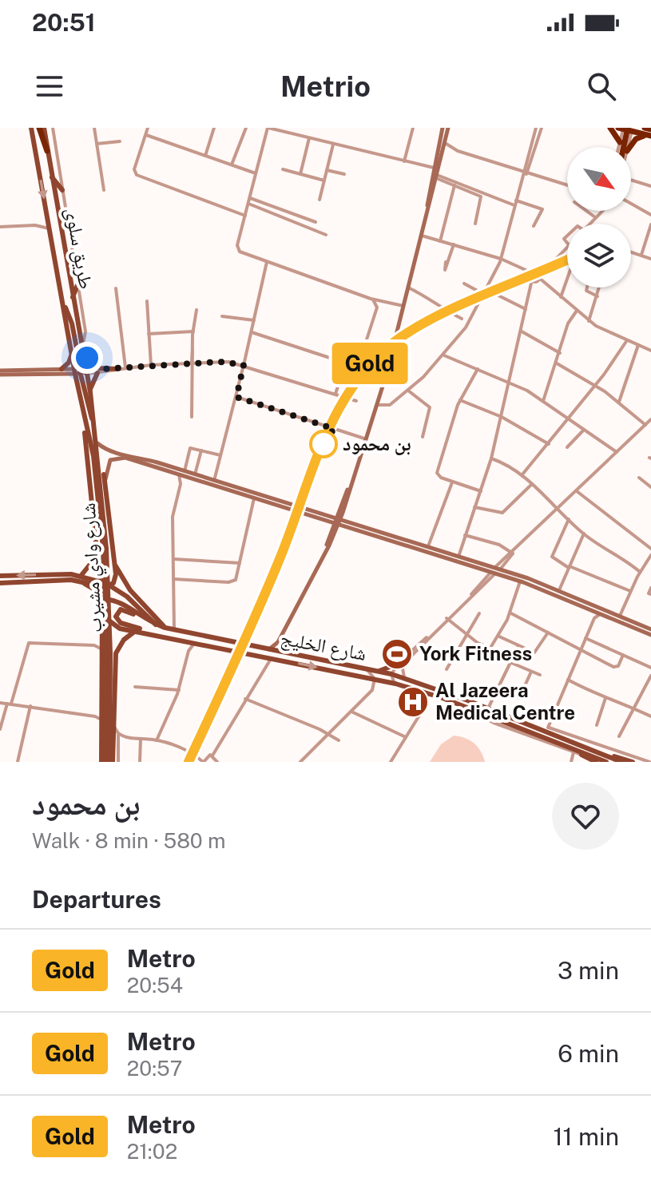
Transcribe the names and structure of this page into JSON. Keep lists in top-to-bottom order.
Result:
{
  "streets": {
    "main road": ["طريق سلوى", "شارع وادي مشيرب", "شارع الخليج"]
  },
  "crossings": [
    ["طريق سلوى", "شارع وادي مشيرب"],
    ["شارع وادي مشيرب", "شارع الخليج"]
  ],
  "places": {
    "other": ["بن محمود"],
    "sports": ["York Fitness"],
    "hospital": ["Al Jazeera Medical Centre"]
  },
  "lines": ["metro line Gold"],
  "north": "bottom right",
  "page": {
    "status": "20:51",
    "header": "Metrio",
    "on_map": "Gold",
    "heading": [
      ["بن محمود", "Walk · 8 min · 580 m"],
      "Departures"
    ],
    "list": [
      {
        "mark": "Gold",
        "name": "Metro",
        "note": "20:54",
        "value": "3 min"
      },
      {
        "mark": "Gold",
        "name": "Metro",
        "note": "20:57",
        "value": "6 min"
      },
      {
        "mark": "Gold",
        "name": "Metro",
        "note": "21:02",
        "value": "11 min"
      }
    ]
  }
}
